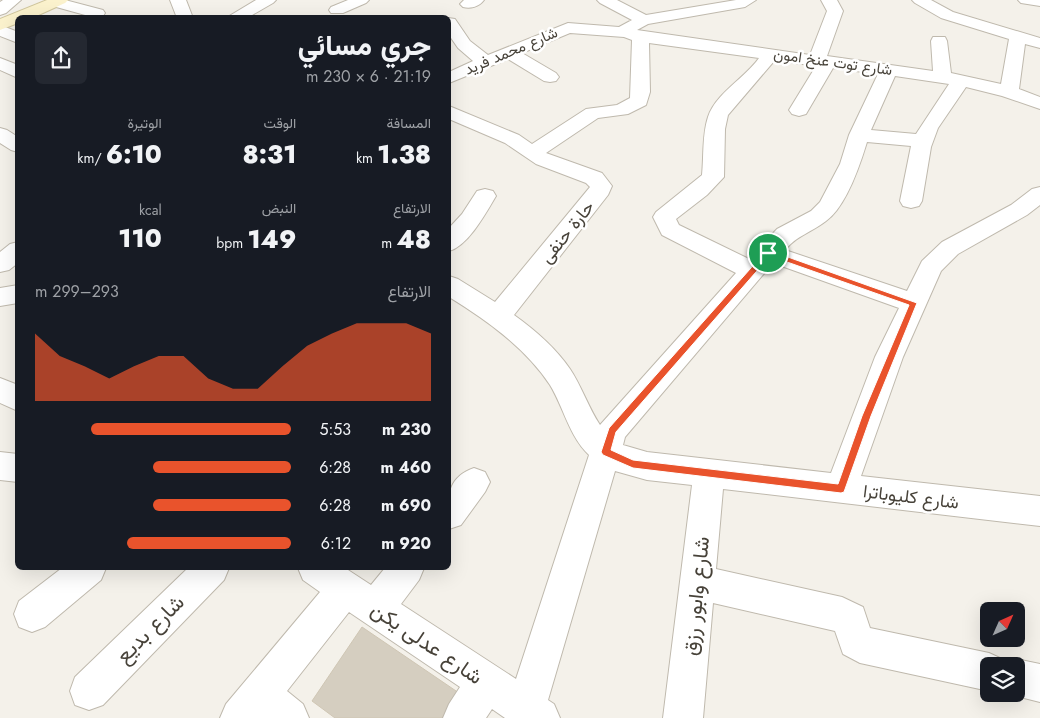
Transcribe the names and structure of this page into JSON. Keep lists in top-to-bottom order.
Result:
{
  "streets": {
    "street": [
      "شارع محمد فريد",
      "شارع توت عنخ امون",
      "حارة حنفى",
      "شارع كليوباترا",
      "شارع وابور رزق",
      "شارع بديع",
      "شارع عدلى يكن"
    ]
  },
  "crossings": [
    ["شارع محمد فريد", "شارع توت عنخ امون"],
    ["حارة حنفى", "شارع كليوباترا"],
    ["شارع كليوباترا", "شارع وابور رزق"]
  ],
  "north": "top right",
  "page": {
    "heading": ["جري مسائي", "21:19 · 6 × 230 m"],
    "stats": [
      ["المسافة", "1.38 km"],
      ["الوقت", "8:31"],
      ["الوتيرة", "6:10 /km"],
      ["الارتفاع", "48 m"],
      ["النبض", "149 bpm"],
      ["kcal", "110"]
    ],
    "chart": ["الارتفاع", "293–299 m"],
    "list": [
      {
        "name": "230 m",
        "note": "5:53"
      },
      {
        "name": "460 m",
        "note": "6:28"
      },
      {
        "name": "690 m",
        "note": "6:28"
      },
      {
        "name": "920 m",
        "note": "6:12"
      }
    ]
  }
}
